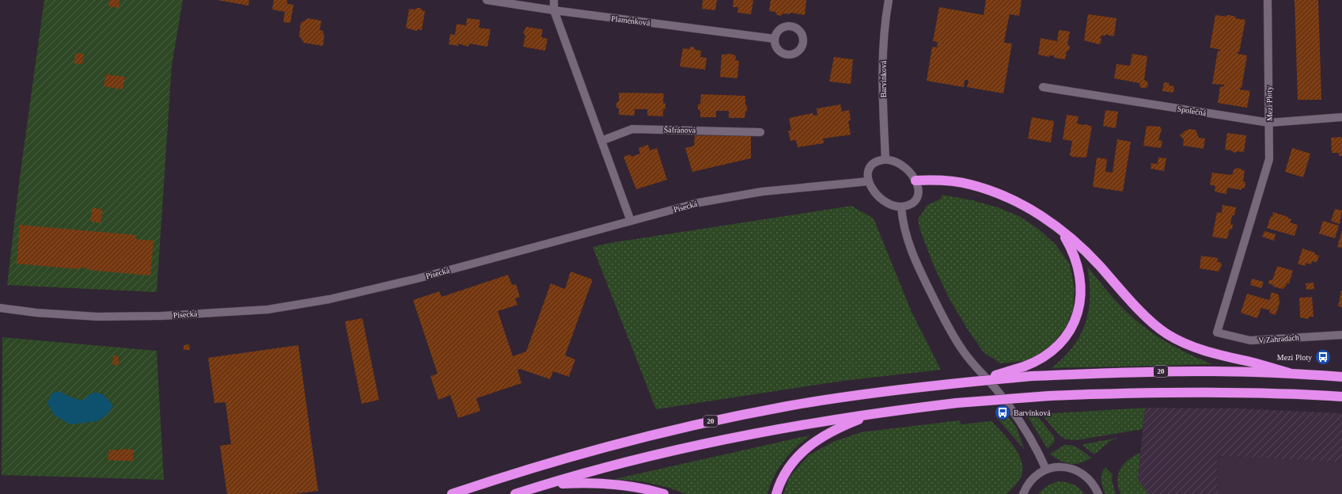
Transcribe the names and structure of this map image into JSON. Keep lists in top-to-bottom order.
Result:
{
  "streets": {
    "highway": ["20"],
    "street": [
      "Plaménková",
      "Barvínková",
      "Mezi Ploty",
      "Společná",
      "Šafránová",
      "Písecká",
      "V Zahradách"
    ]
  },
  "crossings": [
    ["Barvínková", "Písecká"],
    ["Mezi Ploty", "Společná"],
    ["Mezi Ploty", "V Zahradách"]
  ],
  "places": {
    "bus stop": ["Mezi Ploty", "Barvínková"]
  }
}
